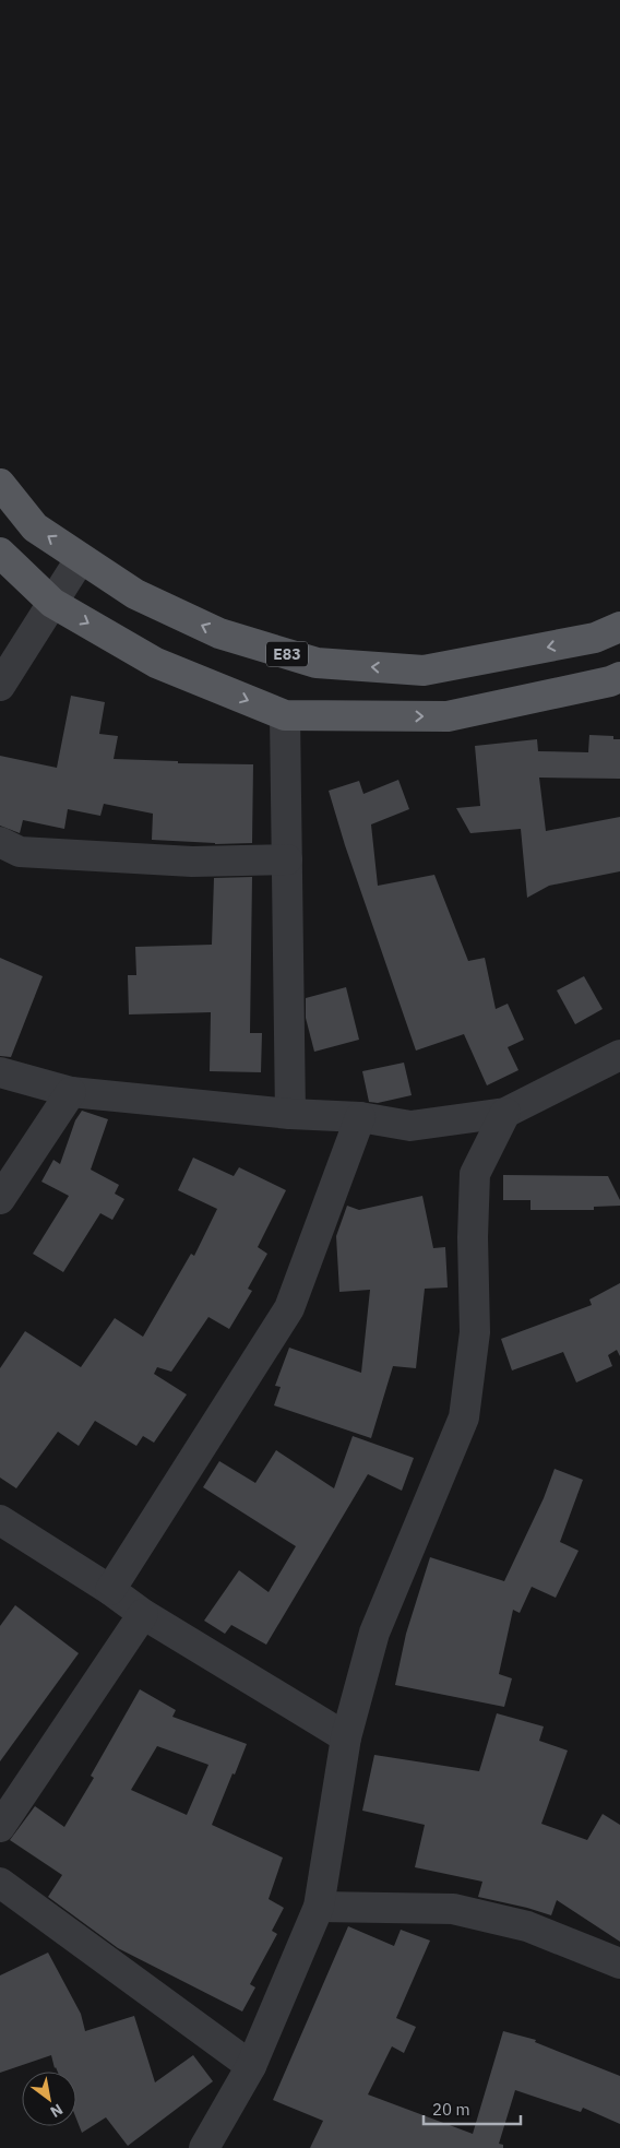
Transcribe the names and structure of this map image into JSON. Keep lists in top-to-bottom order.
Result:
{
  "streets": {
    "main road": ["E83"]
  },
  "scale_bar": "20 m",
  "north": "bottom right"
}
